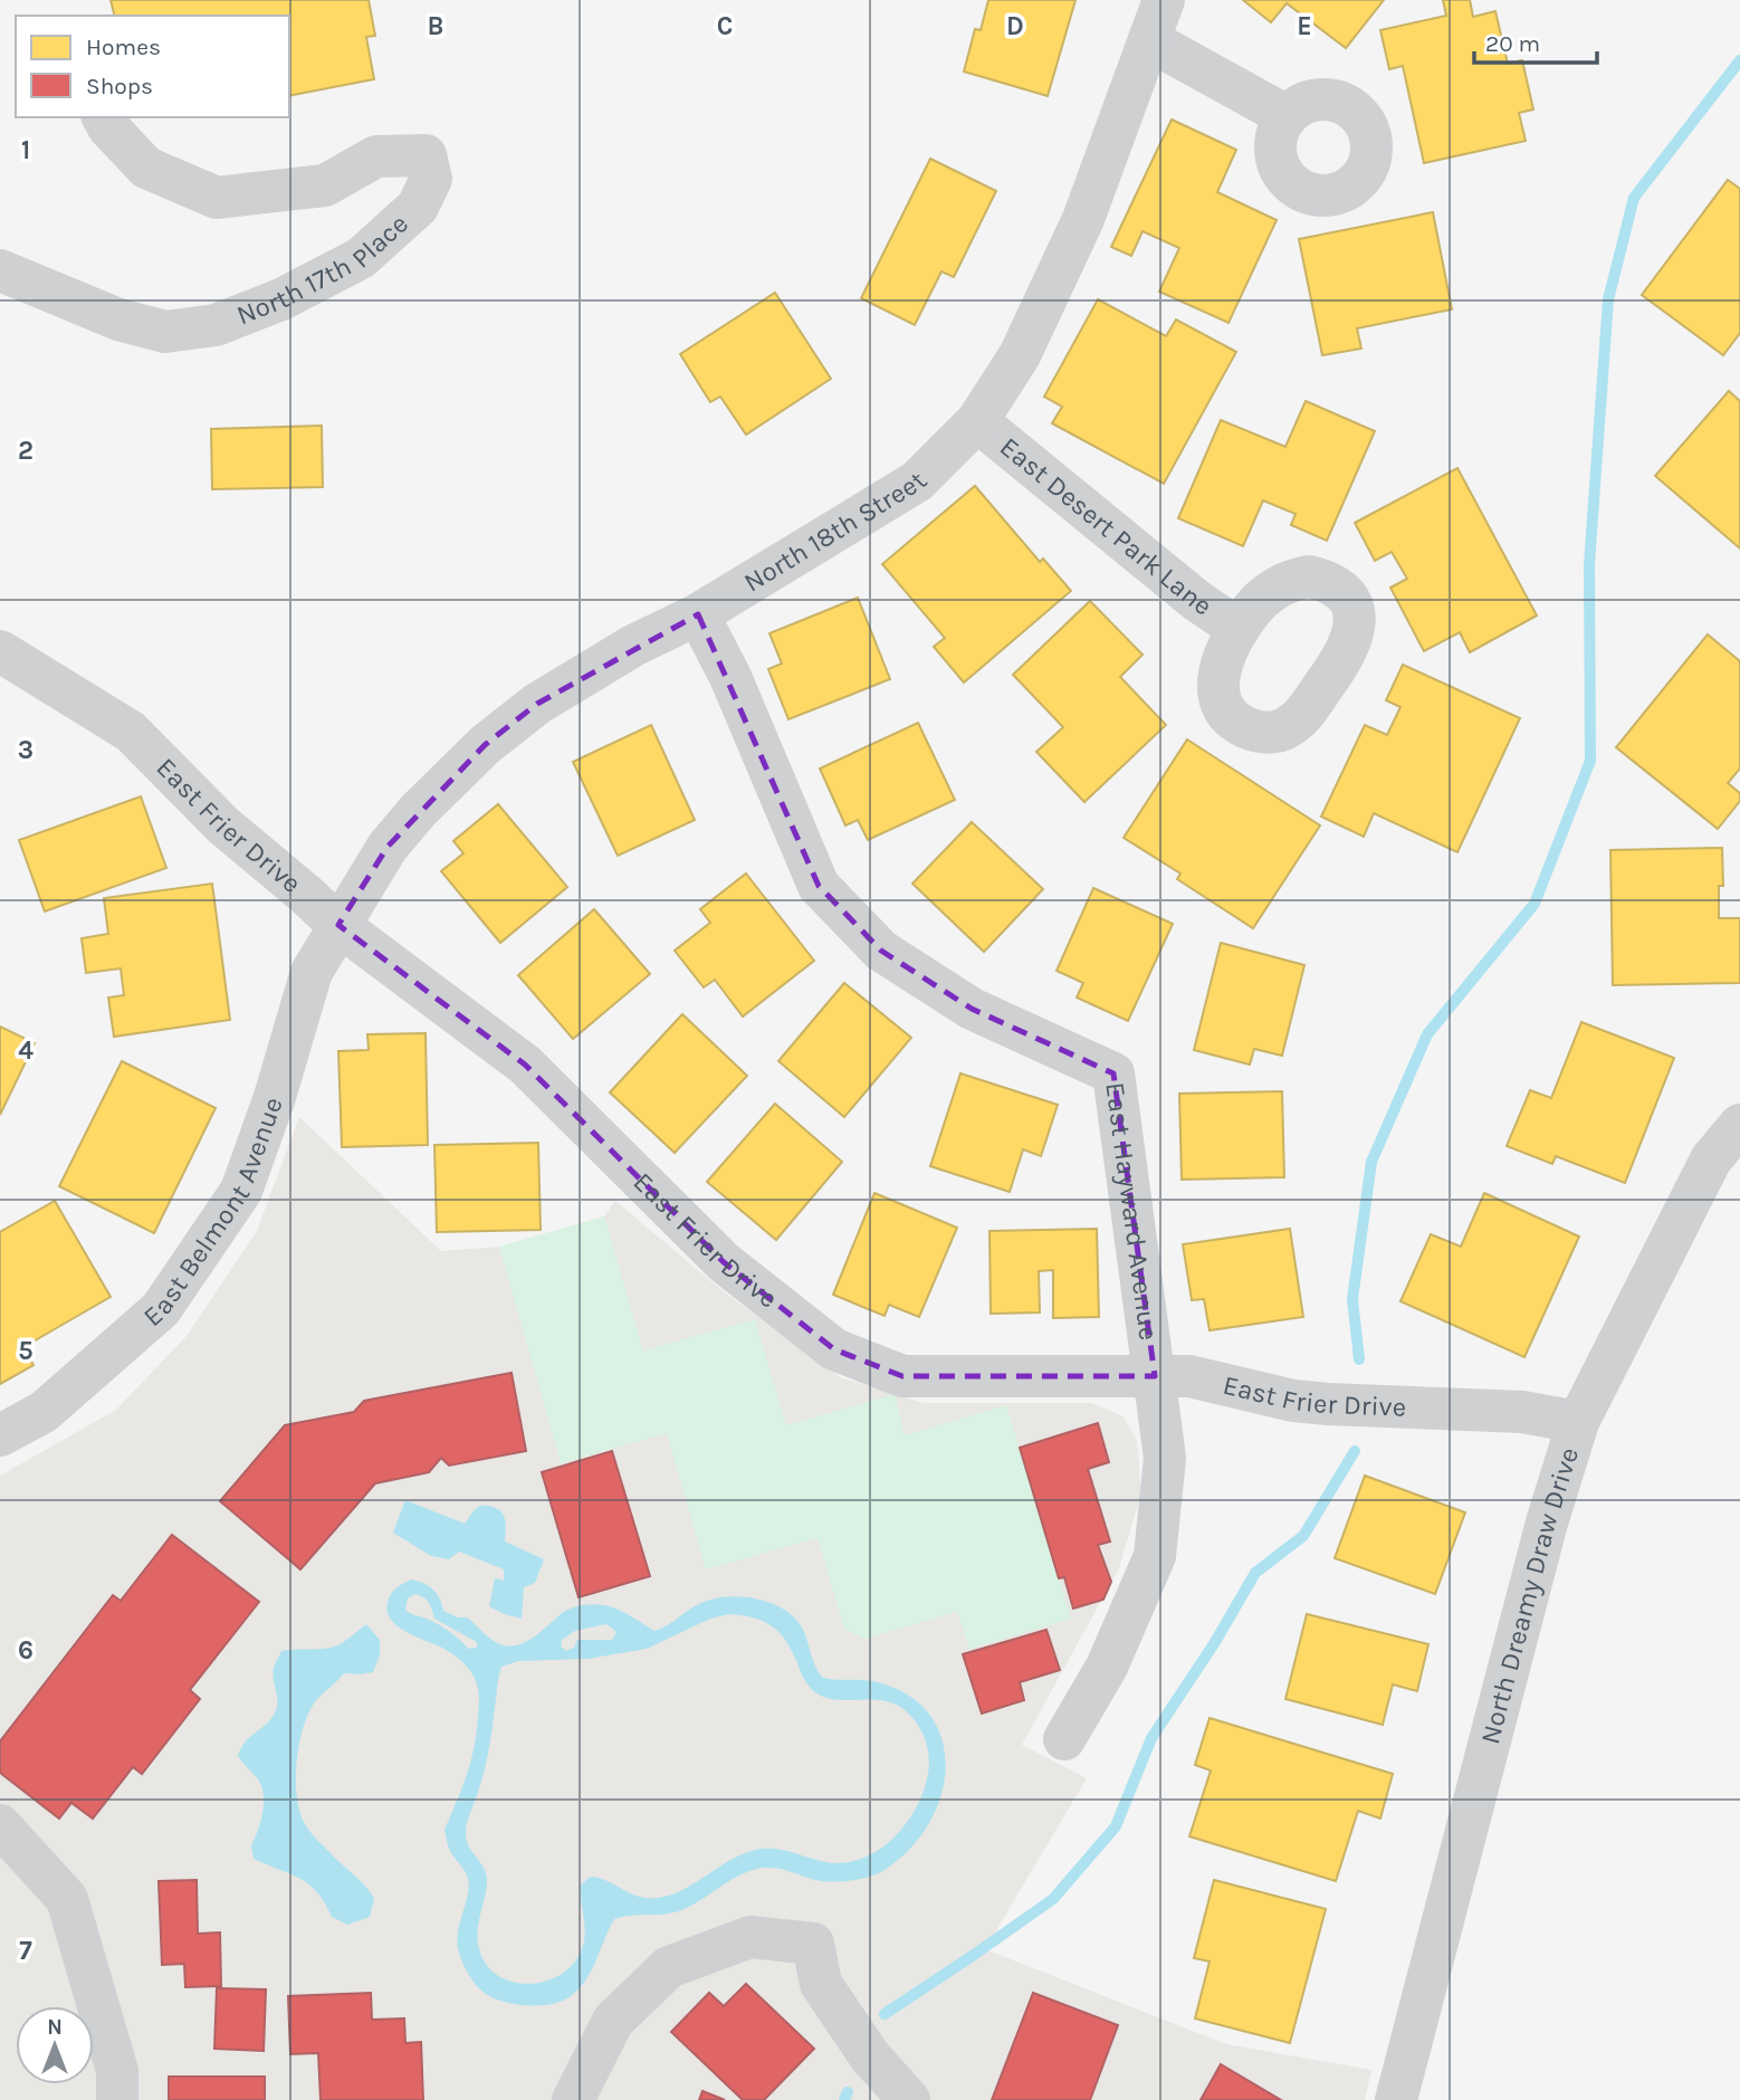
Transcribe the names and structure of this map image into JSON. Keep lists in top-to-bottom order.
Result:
{
  "streets": {
    "street": [
      "North 17th Place",
      "East Desert Park Lane",
      "North 18th Street",
      "East Frier Drive",
      "East Belmont Avenue",
      "East Hayward Avenue",
      "North Dreamy Draw Drive"
    ]
  },
  "crossings": [
    ["East Desert Park Lane", "North 18th Street"],
    ["North 18th Street", "East Frier Drive"],
    ["North 18th Street", "East Belmont Avenue"],
    ["North 18th Street", "East Hayward Avenue"],
    ["East Frier Drive", "East Belmont Avenue"],
    ["East Frier Drive", "East Hayward Avenue"],
    ["East Frier Drive", "North Dreamy Draw Drive"]
  ],
  "legend": ["Homes", "Shops"],
  "scale_bar": "20 m",
  "north": "top",
  "grid": {
    "columns": [
      "B",
      "C",
      "D",
      "E"
    ],
    "rows": [
      "1",
      "2",
      "3",
      "4",
      "5",
      "6",
      "7"
    ]
  }
}
